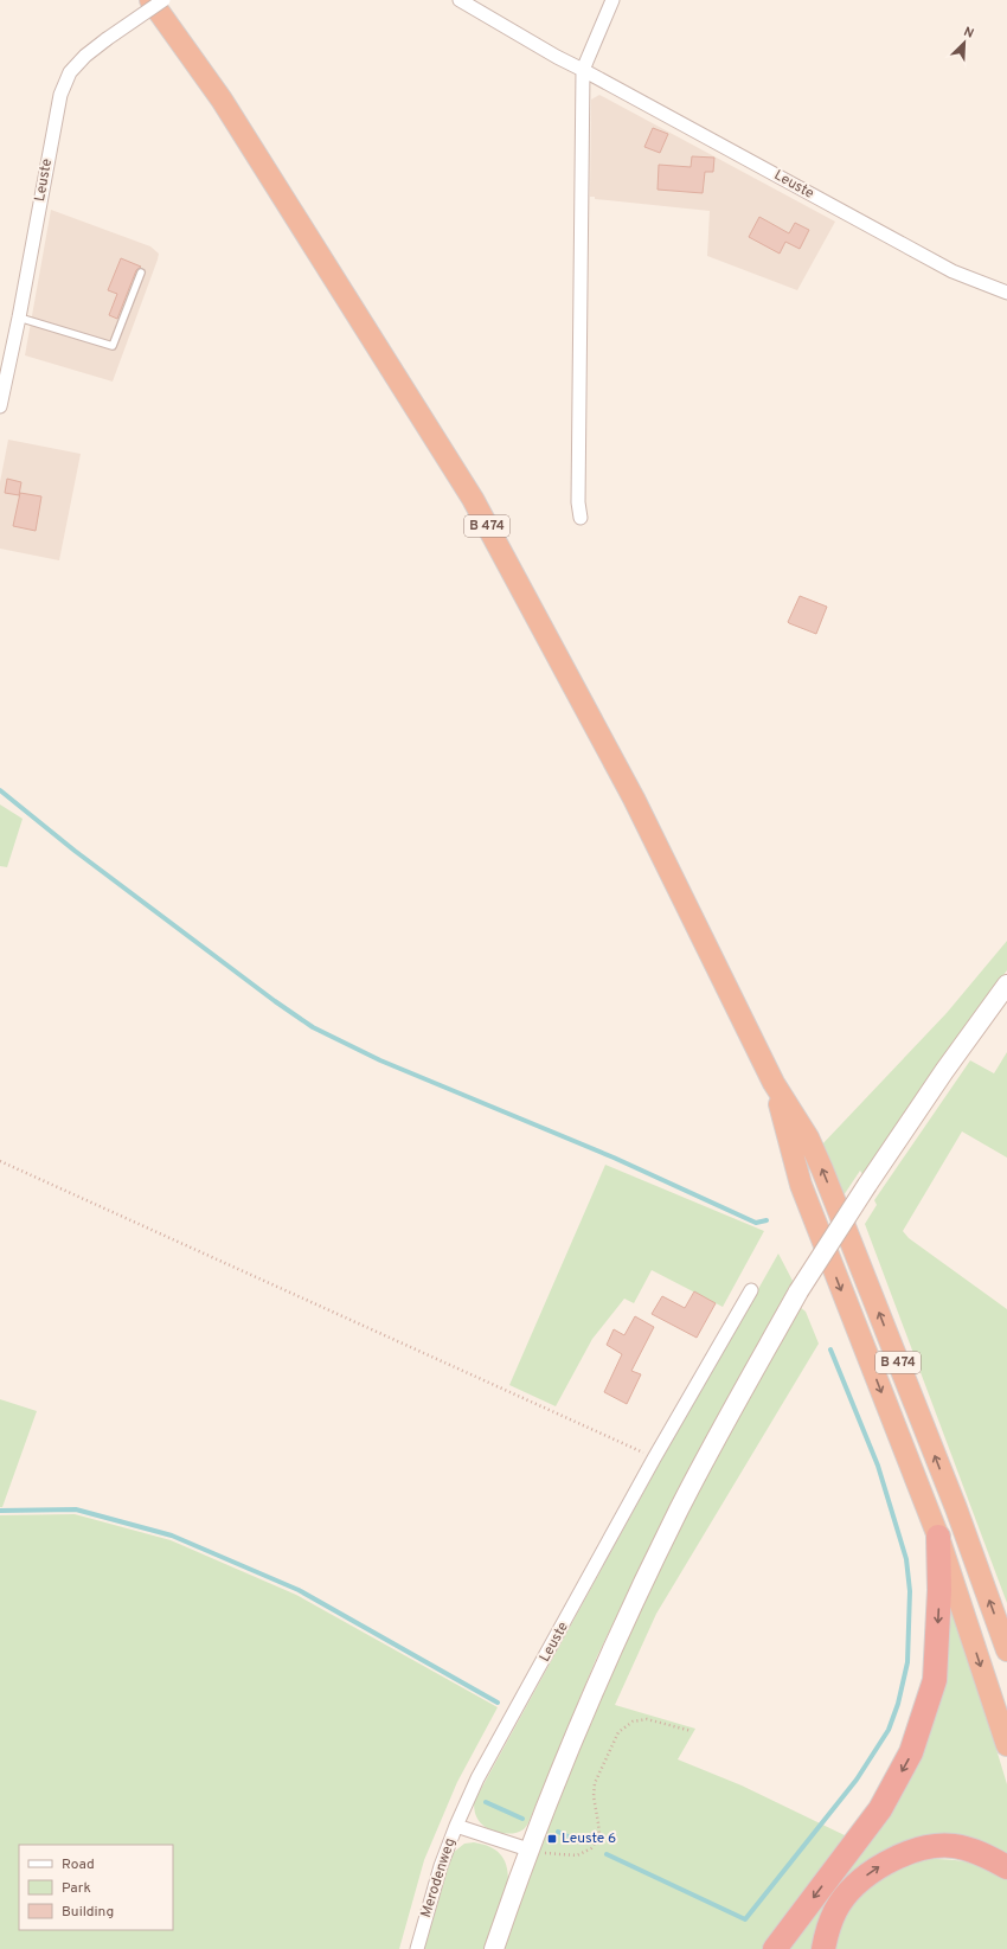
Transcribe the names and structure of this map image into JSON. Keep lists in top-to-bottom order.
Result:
{
  "streets": {
    "highway": ["B 474"],
    "street": ["Leuste", "Merodenweg"]
  },
  "crossings": [
    ["Leuste", "Merodenweg"]
  ],
  "places": {
    "transit": ["Leuste 6"]
  },
  "legend": ["Road", "Park", "Building"],
  "north": "top right"
}
